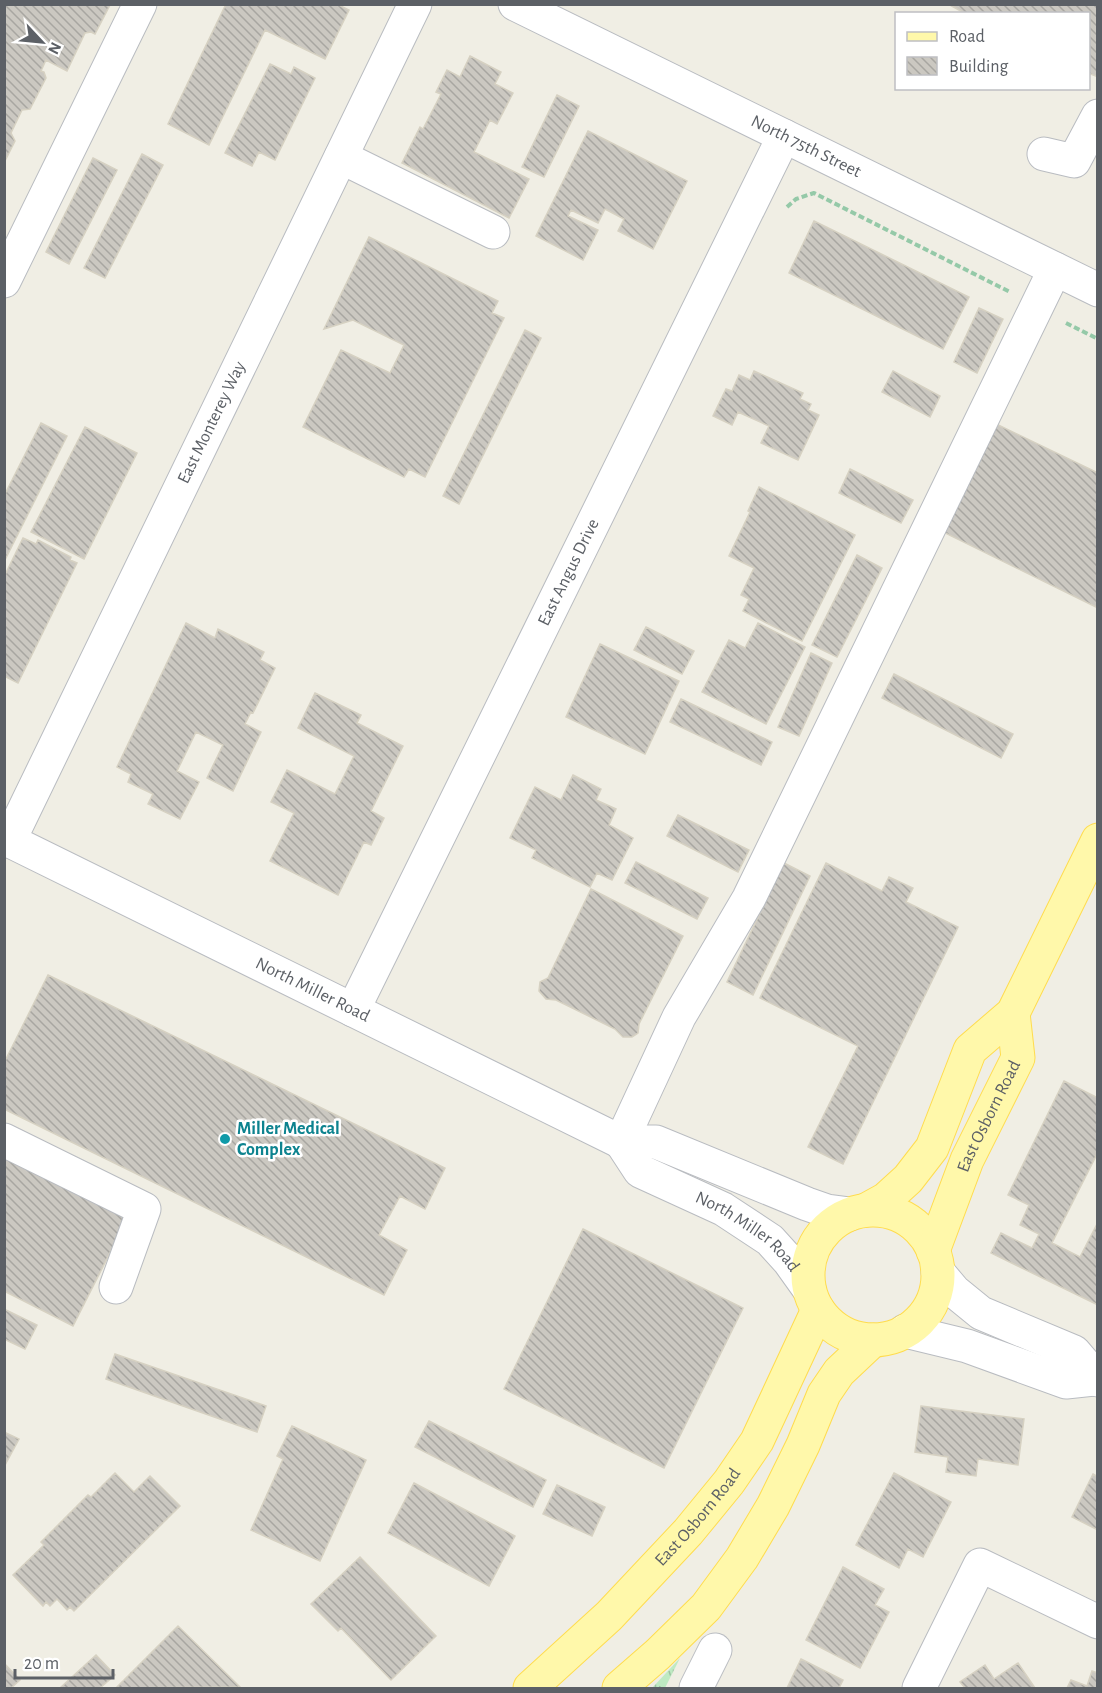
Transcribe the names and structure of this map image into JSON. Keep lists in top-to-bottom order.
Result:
{
  "streets": {
    "main road": ["East Osborn Road"],
    "street": [
      "North 75th Street",
      "East Monterey Way",
      "East Angus Drive",
      "North Miller Road"
    ]
  },
  "crossings": [
    ["North 75th Street", "East Angus Drive"],
    ["East Monterey Way", "North Miller Road"],
    ["East Angus Drive", "North Miller Road"],
    ["North Miller Road", "East Osborn Road"]
  ],
  "places": ["Miller Medical Complex"],
  "legend": ["Road", "Building"],
  "scale_bar": "20 m",
  "north": "bottom right"
}
